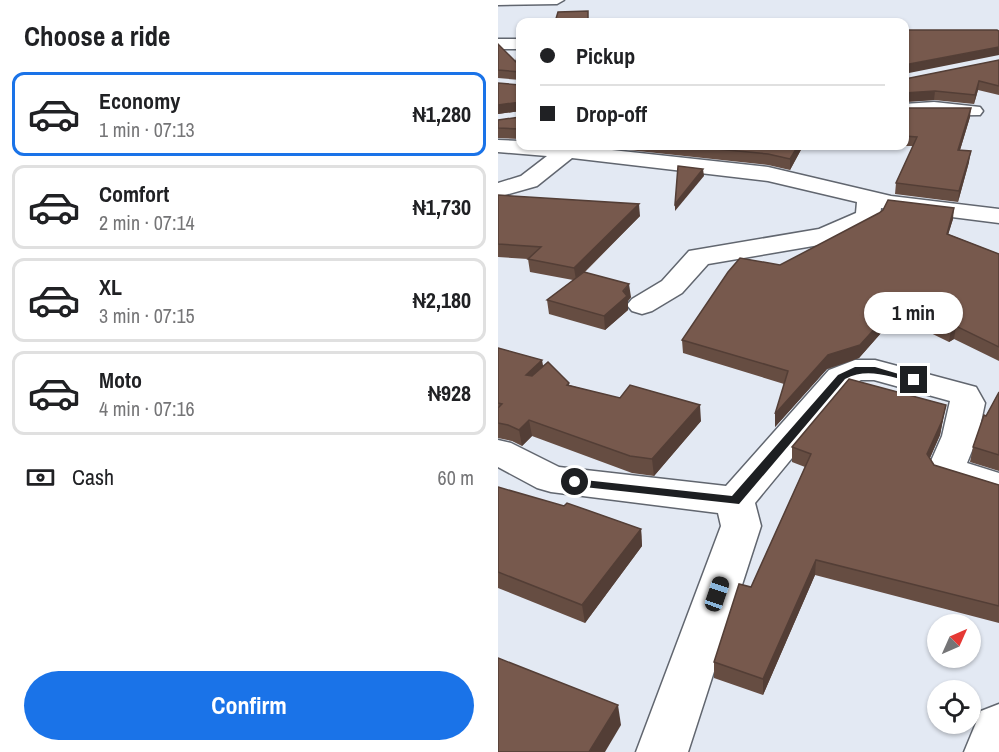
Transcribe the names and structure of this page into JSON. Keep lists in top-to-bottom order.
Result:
{
  "north": "top right",
  "page": {
    "heading": "Choose a ride",
    "banner": ["Pickup", "Drop-off"],
    "list": [
      {
        "name": "Economy",
        "note": "1 min · 07:13",
        "value": "₦1,280"
      },
      {
        "name": "Comfort",
        "note": "2 min · 07:14",
        "value": "₦1,730"
      },
      {
        "name": "XL",
        "note": "3 min · 07:15",
        "value": "₦2,180"
      },
      {
        "name": "Moto",
        "note": "4 min · 07:16",
        "value": "₦928"
      }
    ],
    "bubble": "1 min",
    "pay": ["Cash", "60 m"],
    "buttons": "Confirm"
  }
}
